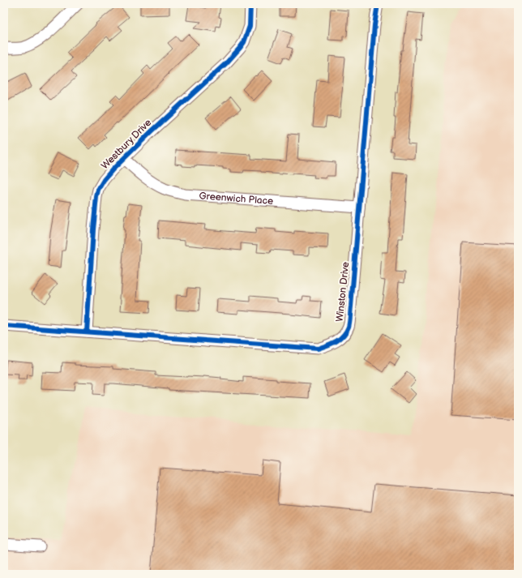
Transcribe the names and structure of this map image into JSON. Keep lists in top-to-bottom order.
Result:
{
  "streets": {
    "street": ["Westbury Drive", "Greenwich Place", "Winston Drive"]
  },
  "crossings": [
    ["Westbury Drive", "Greenwich Place"],
    ["Westbury Drive", "Winston Drive"],
    ["Greenwich Place", "Winston Drive"]
  ]
}
